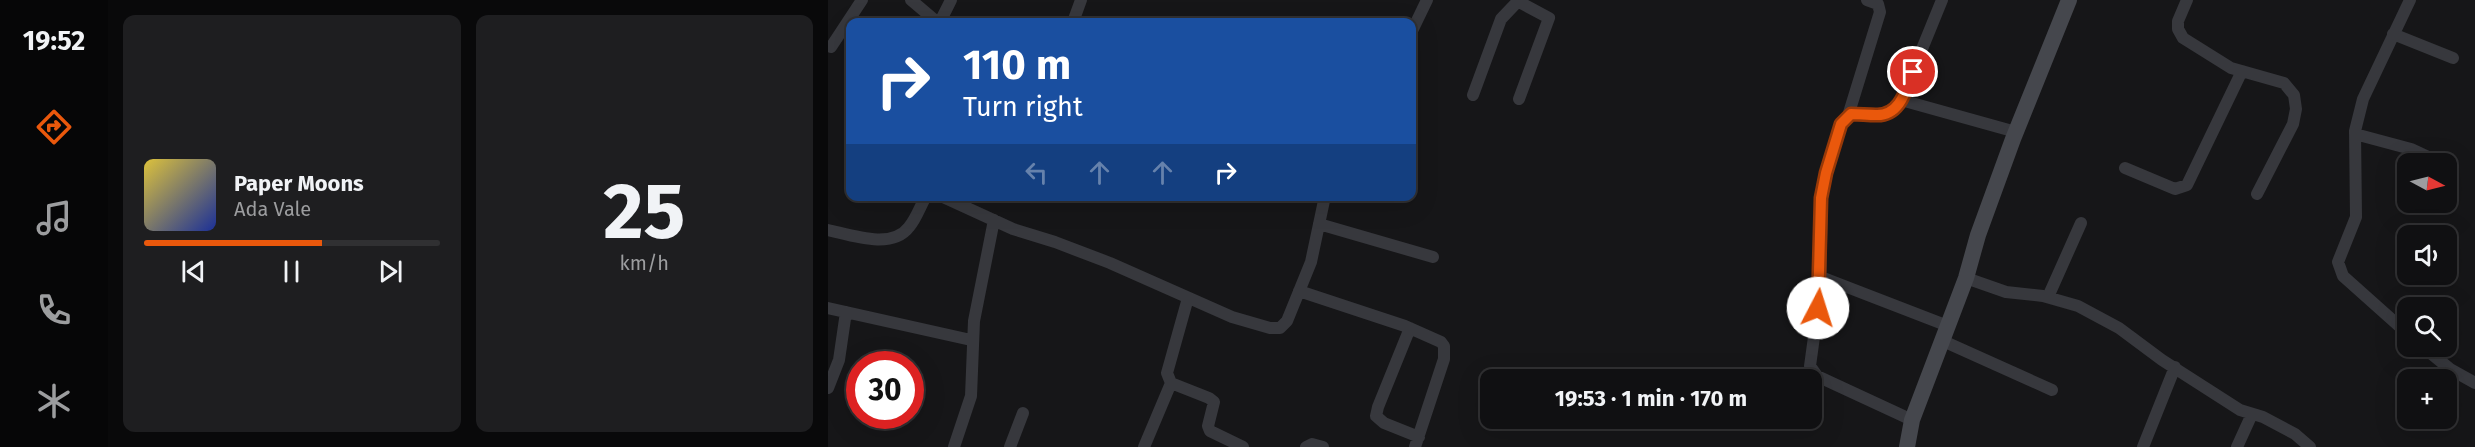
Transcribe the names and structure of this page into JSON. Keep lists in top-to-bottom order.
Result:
{
  "north": "right",
  "page": {
    "tabs": "19:52",
    "tile": ["25", "km/h"],
    "turn": ["110 m", "Turn right"],
    "map_buttons": "+",
    "song": ["Paper Moons", "Ada Vale"],
    "limit": "30",
    "trip": "19:53 · 1 min · 170 m"
  }
}
